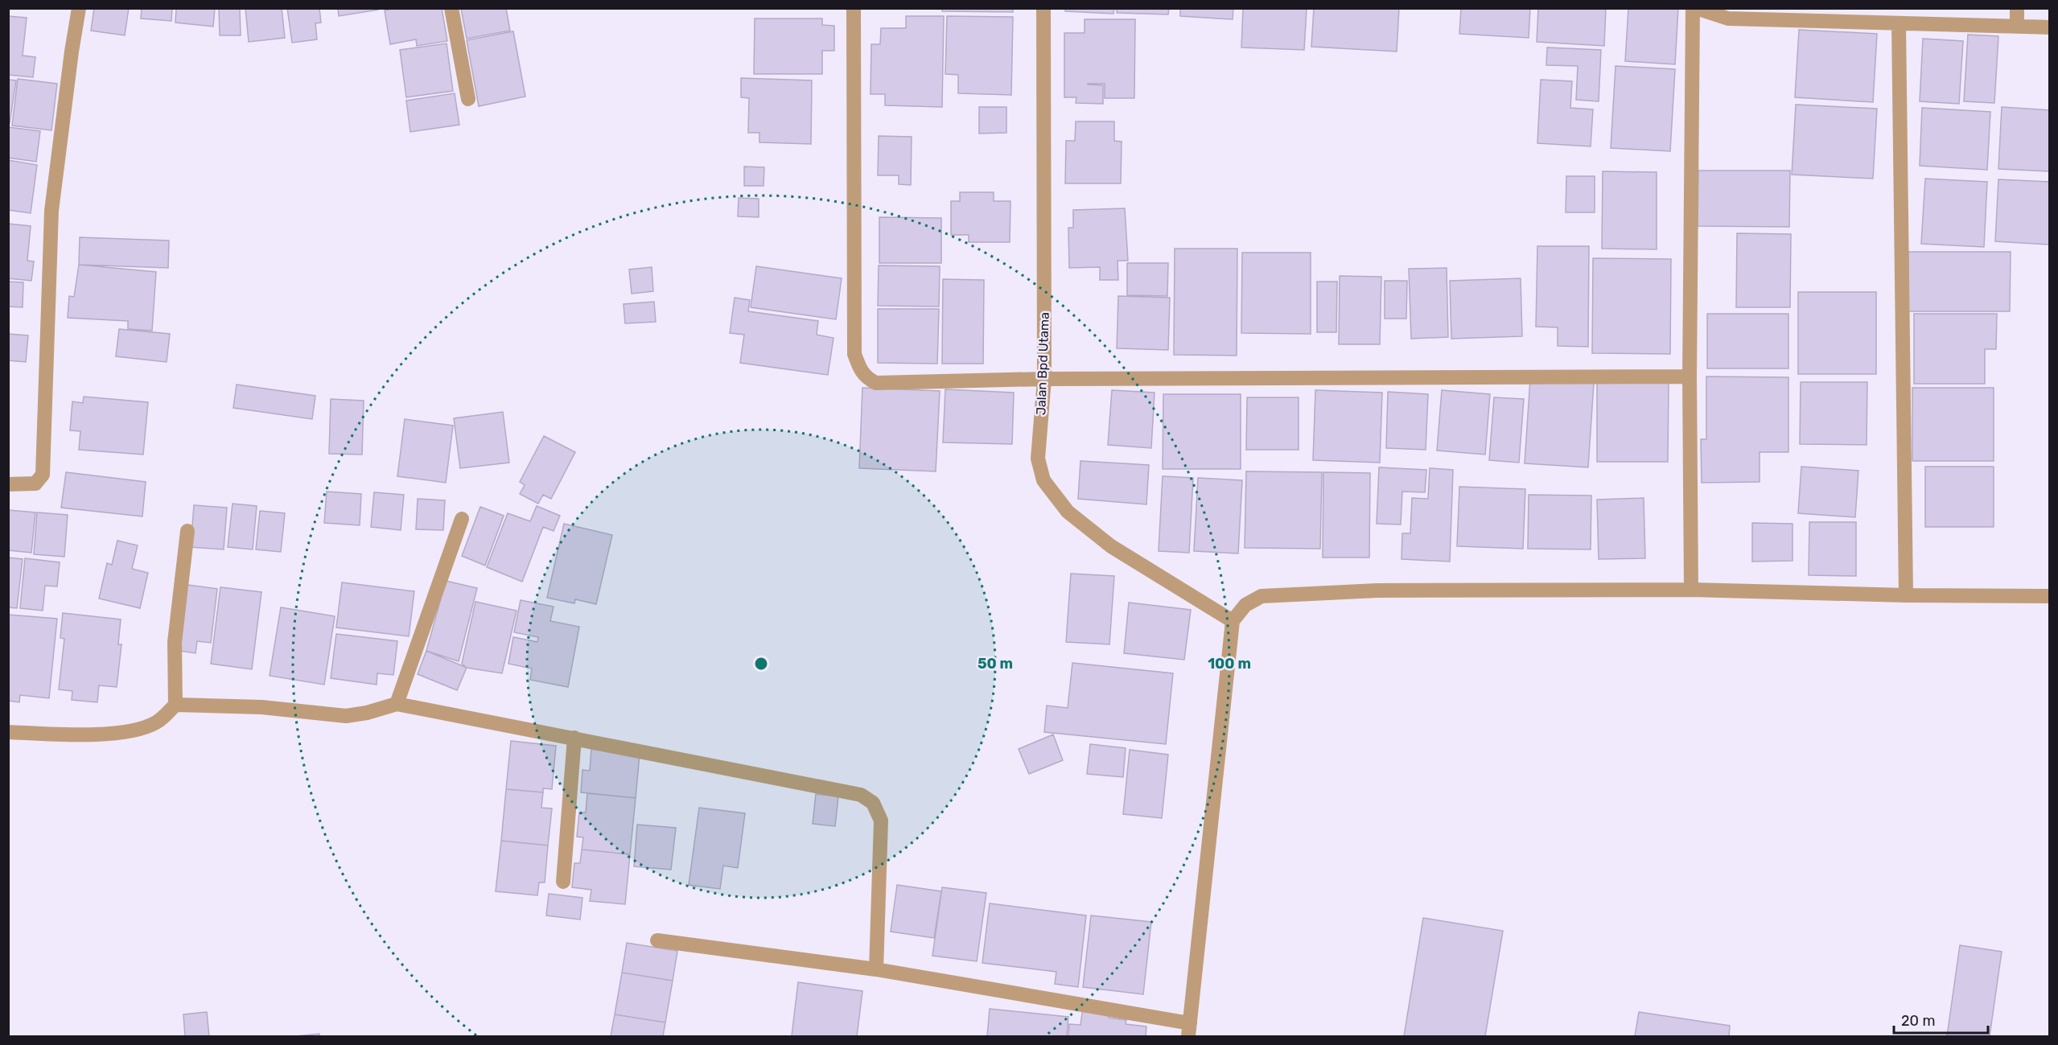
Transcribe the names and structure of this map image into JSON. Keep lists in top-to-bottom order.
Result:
{
  "streets": {
    "street": ["Jalan Bpd Utama"]
  },
  "scale_bar": "20 m",
  "rings": ["50 m", "100 m"]
}
